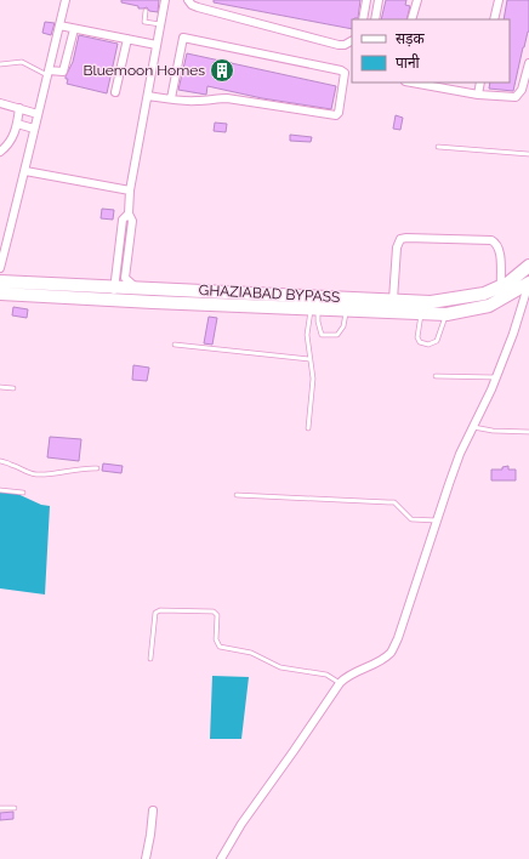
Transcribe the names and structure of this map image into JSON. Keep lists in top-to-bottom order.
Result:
{
  "streets": {
    "highway": ["GHAZIABAD BYPASS"]
  },
  "places": {
    "building": ["Bluemoon Homes"]
  },
  "legend": ["सड़क", "पानी"]
}
